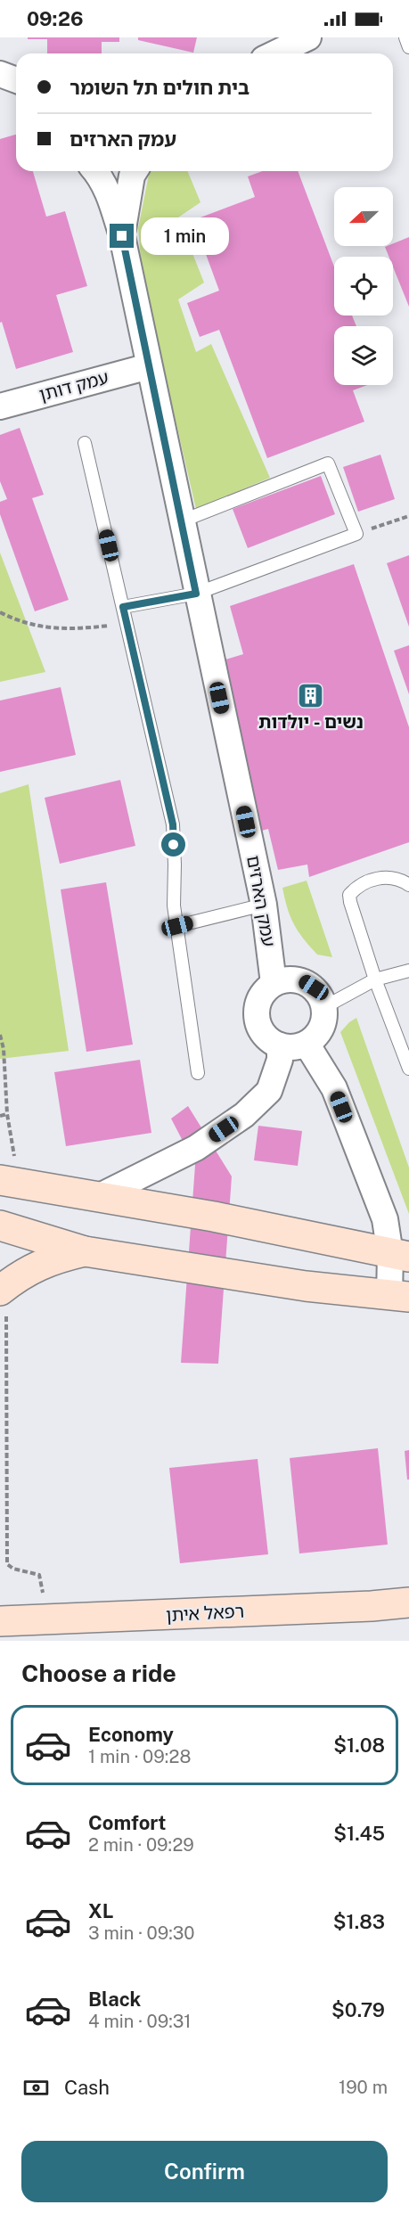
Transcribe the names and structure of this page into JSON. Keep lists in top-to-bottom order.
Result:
{
  "streets": {
    "street": ["עמק דותן", "עמק הארזים", "רפאל איתן"]
  },
  "crossings": [
    ["עמק דותן", "עמק הארזים"]
  ],
  "places": {
    "building": ["נשים - יולדות"]
  },
  "north": "left",
  "page": {
    "status": "09:26",
    "banner": ["בית חולים תל השומר", "עמק הארזים"],
    "bubble": "1 min",
    "heading": "Choose a ride",
    "list": [
      {
        "name": "Economy",
        "note": "1 min · 09:28",
        "value": "$1.08"
      },
      {
        "name": "Comfort",
        "note": "2 min · 09:29",
        "value": "$1.45"
      },
      {
        "name": "XL",
        "note": "3 min · 09:30",
        "value": "$1.83"
      },
      {
        "name": "Black",
        "note": "4 min · 09:31",
        "value": "$0.79"
      }
    ],
    "pay": ["Cash", "190 m"],
    "buttons": "Confirm"
  }
}
